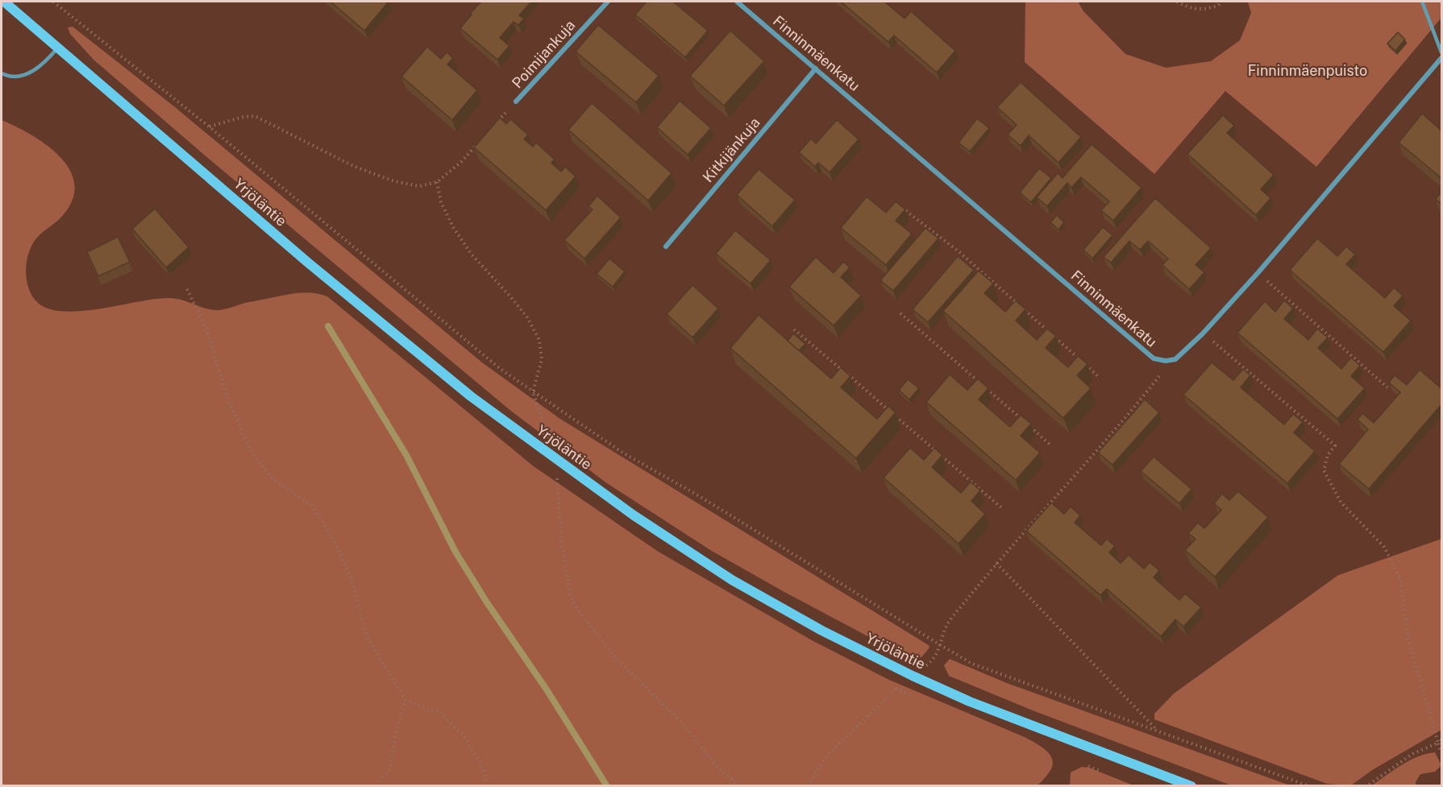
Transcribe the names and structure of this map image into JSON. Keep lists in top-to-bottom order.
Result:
{
  "streets": {
    "main road": ["Yrjöläntie"],
    "street": ["Finninmäenkatu", "Poimijankuja", "Kitkijänkuja"]
  },
  "crossings": [
    ["Finninmäenkatu", "Kitkijänkuja"]
  ],
  "parks": ["Finninmäenpuisto"]
}
